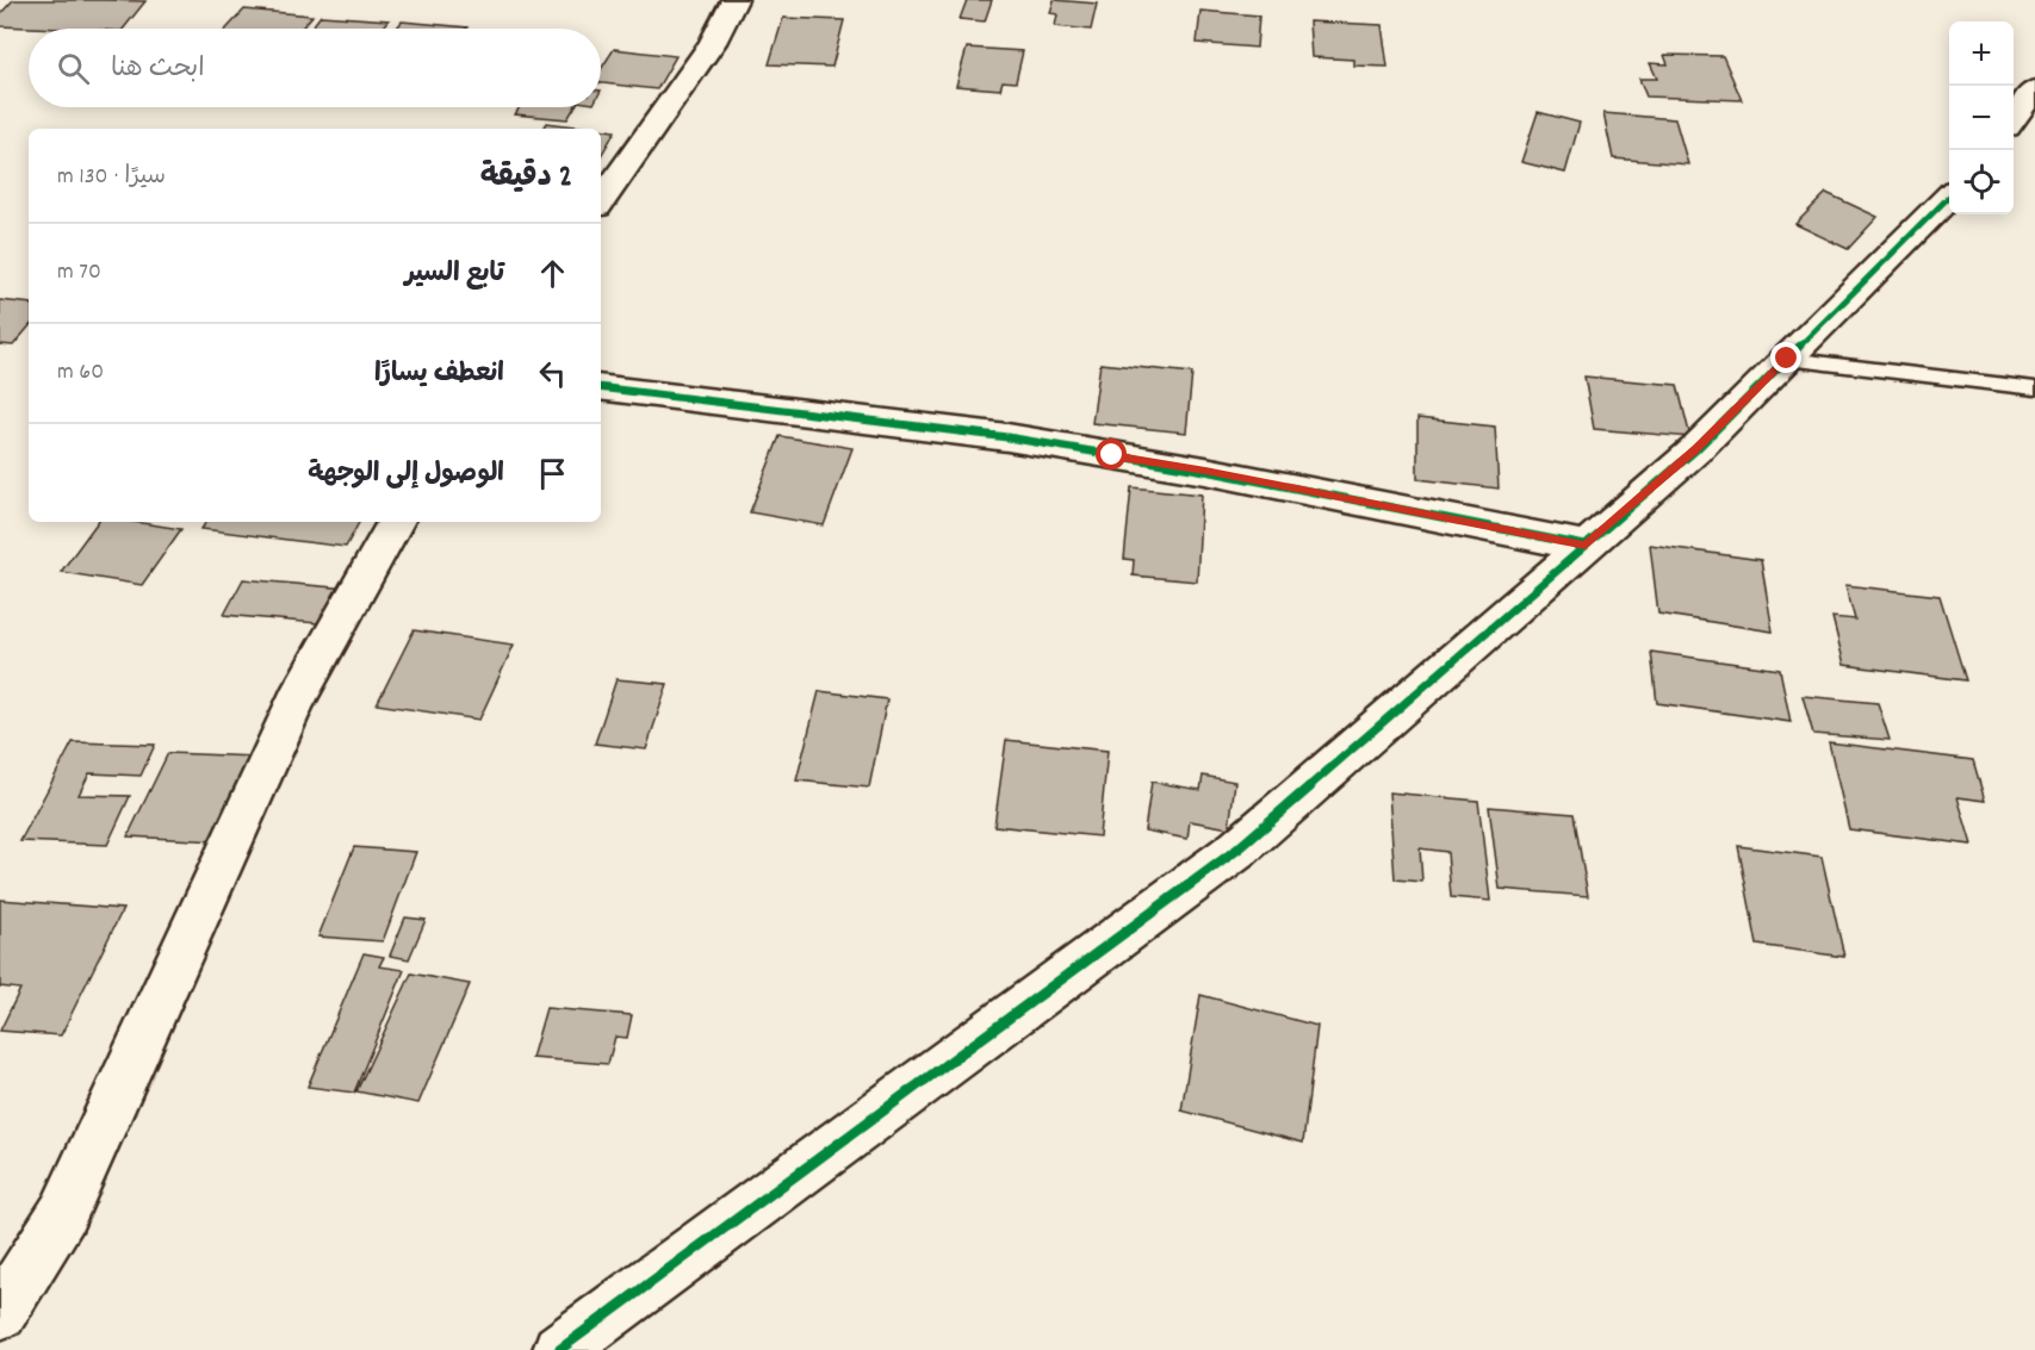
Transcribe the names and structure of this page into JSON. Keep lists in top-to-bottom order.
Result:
{
  "page": {
    "map_buttons": ["+", "−"],
    "search": "ابحث هنا",
    "heading": ["2 دقيقة", "سيرًا · 130 m"],
    "list": [
      ["تابع السير", "70 m"],
      ["انعطف يسارًا", "60 m"],
      "الوصول إلى الوجهة"
    ]
  }
}
